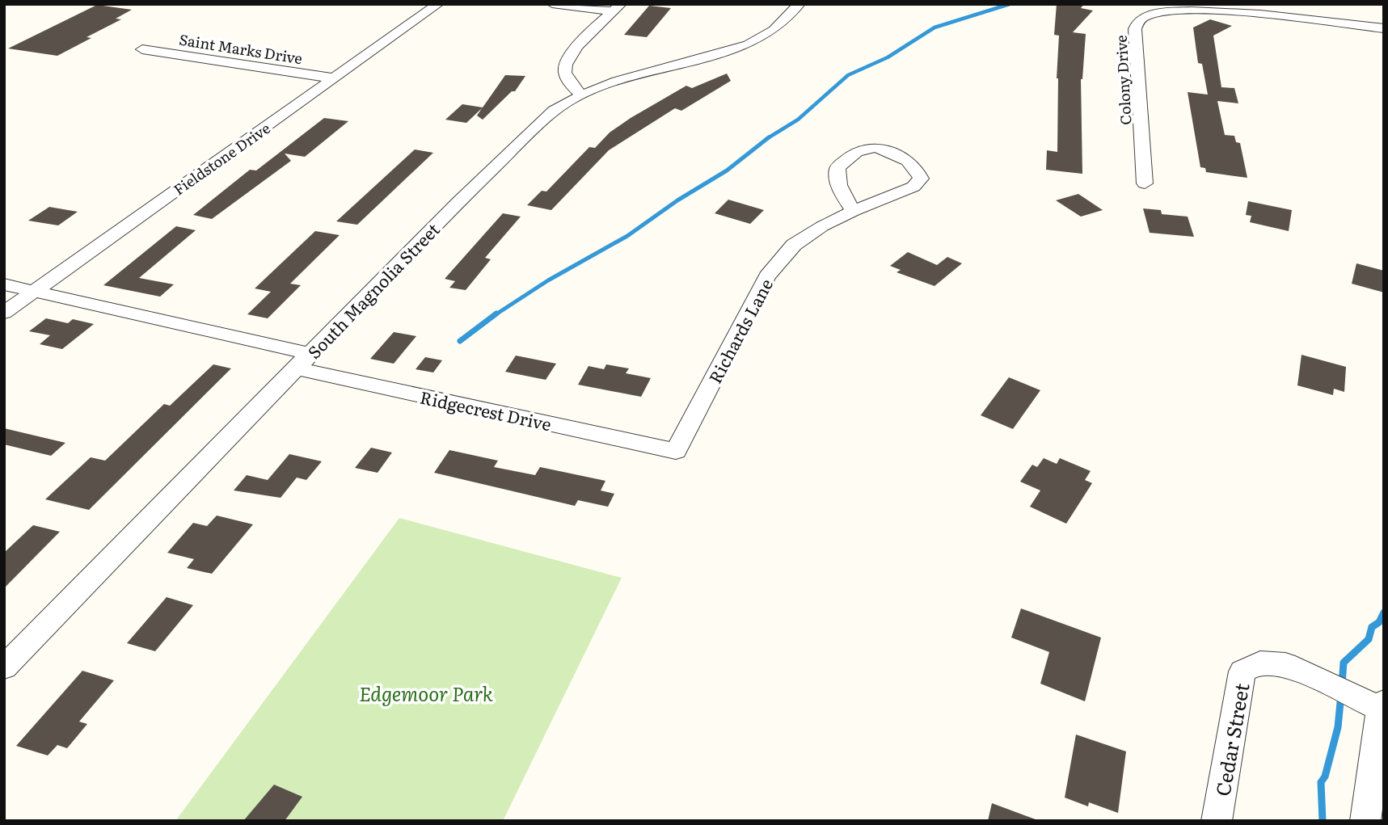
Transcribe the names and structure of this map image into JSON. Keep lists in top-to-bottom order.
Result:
{
  "streets": {
    "street": [
      "Saint Marks Drive",
      "Colony Drive",
      "Fieldstone Drive",
      "South Magnolia Street",
      "Richards Lane",
      "Ridgecrest Drive",
      "Cedar Street"
    ]
  },
  "crossings": [
    ["Saint Marks Drive", "Fieldstone Drive"],
    ["Fieldstone Drive", "Ridgecrest Drive"],
    ["South Magnolia Street", "Ridgecrest Drive"],
    ["Richards Lane", "Ridgecrest Drive"]
  ],
  "parks": ["Edgemoor Park"]
}
